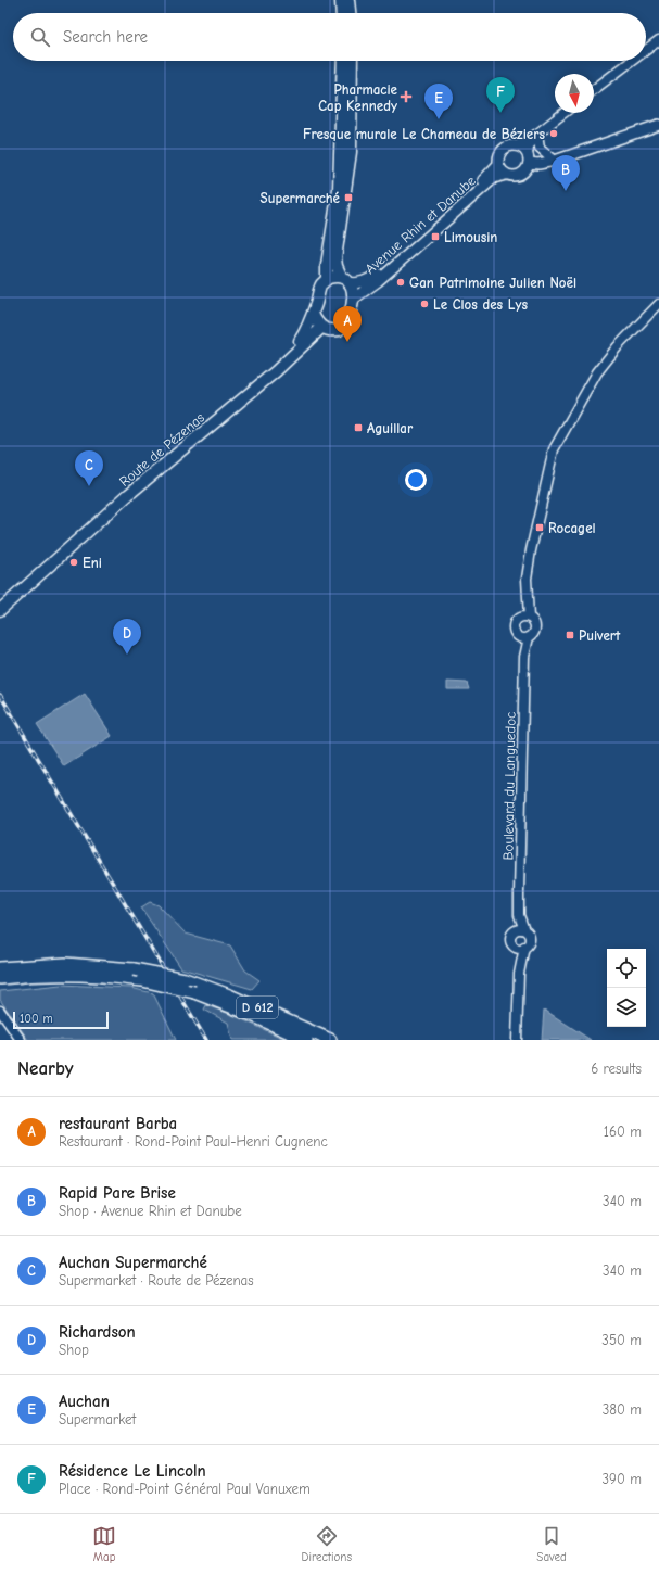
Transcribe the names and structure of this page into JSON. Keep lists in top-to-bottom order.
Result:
{
  "streets": {
    "highway": ["D 612"],
    "main road": ["Avenue Rhin et Danube", "Route de Pézenas"],
    "street": ["Boulevard du Languedoc"]
  },
  "places": {
    "health": ["Pharmacie Cap Kennedy"],
    "other": [
      "Fresque murale Le Chameau de Béziers",
      "Gan Patrimoine Julien Noël",
      "Le Clos des Lys",
      "Eni"
    ],
    "transit": [
      "Supermarché",
      "Limousin",
      "Aguillar",
      "Rocagel",
      "Puivert"
    ]
  },
  "scale_bar": "100 m",
  "north": "bottom",
  "page": {
    "search": "Search here",
    "pins": [
      "F",
      "E",
      "B",
      "A",
      "C",
      "D"
    ],
    "scale": "100 m",
    "heading": ["Nearby", "6 results"],
    "list": [
      {
        "mark": "A",
        "name": "restaurant Barba",
        "note": "Restaurant · Rond-Point Paul-Henri Cugnenc",
        "value": "160 m"
      },
      {
        "mark": "B",
        "name": "Rapid Pare Brise",
        "note": "Shop · Avenue Rhin et Danube",
        "value": "340 m"
      },
      {
        "mark": "C",
        "name": "Auchan Supermarché",
        "note": "Supermarket · Route de Pézenas",
        "value": "340 m"
      },
      {
        "mark": "D",
        "name": "Richardson",
        "note": "Shop",
        "value": "350 m"
      },
      {
        "mark": "E",
        "name": "Auchan",
        "note": "Supermarket",
        "value": "380 m"
      },
      {
        "mark": "F",
        "name": "Résidence Le Lincoln",
        "note": "Place · Rond-Point Général Paul Vanuxem",
        "value": "390 m"
      }
    ],
    "nav": ["Map", "Directions", "Saved"]
  }
}
